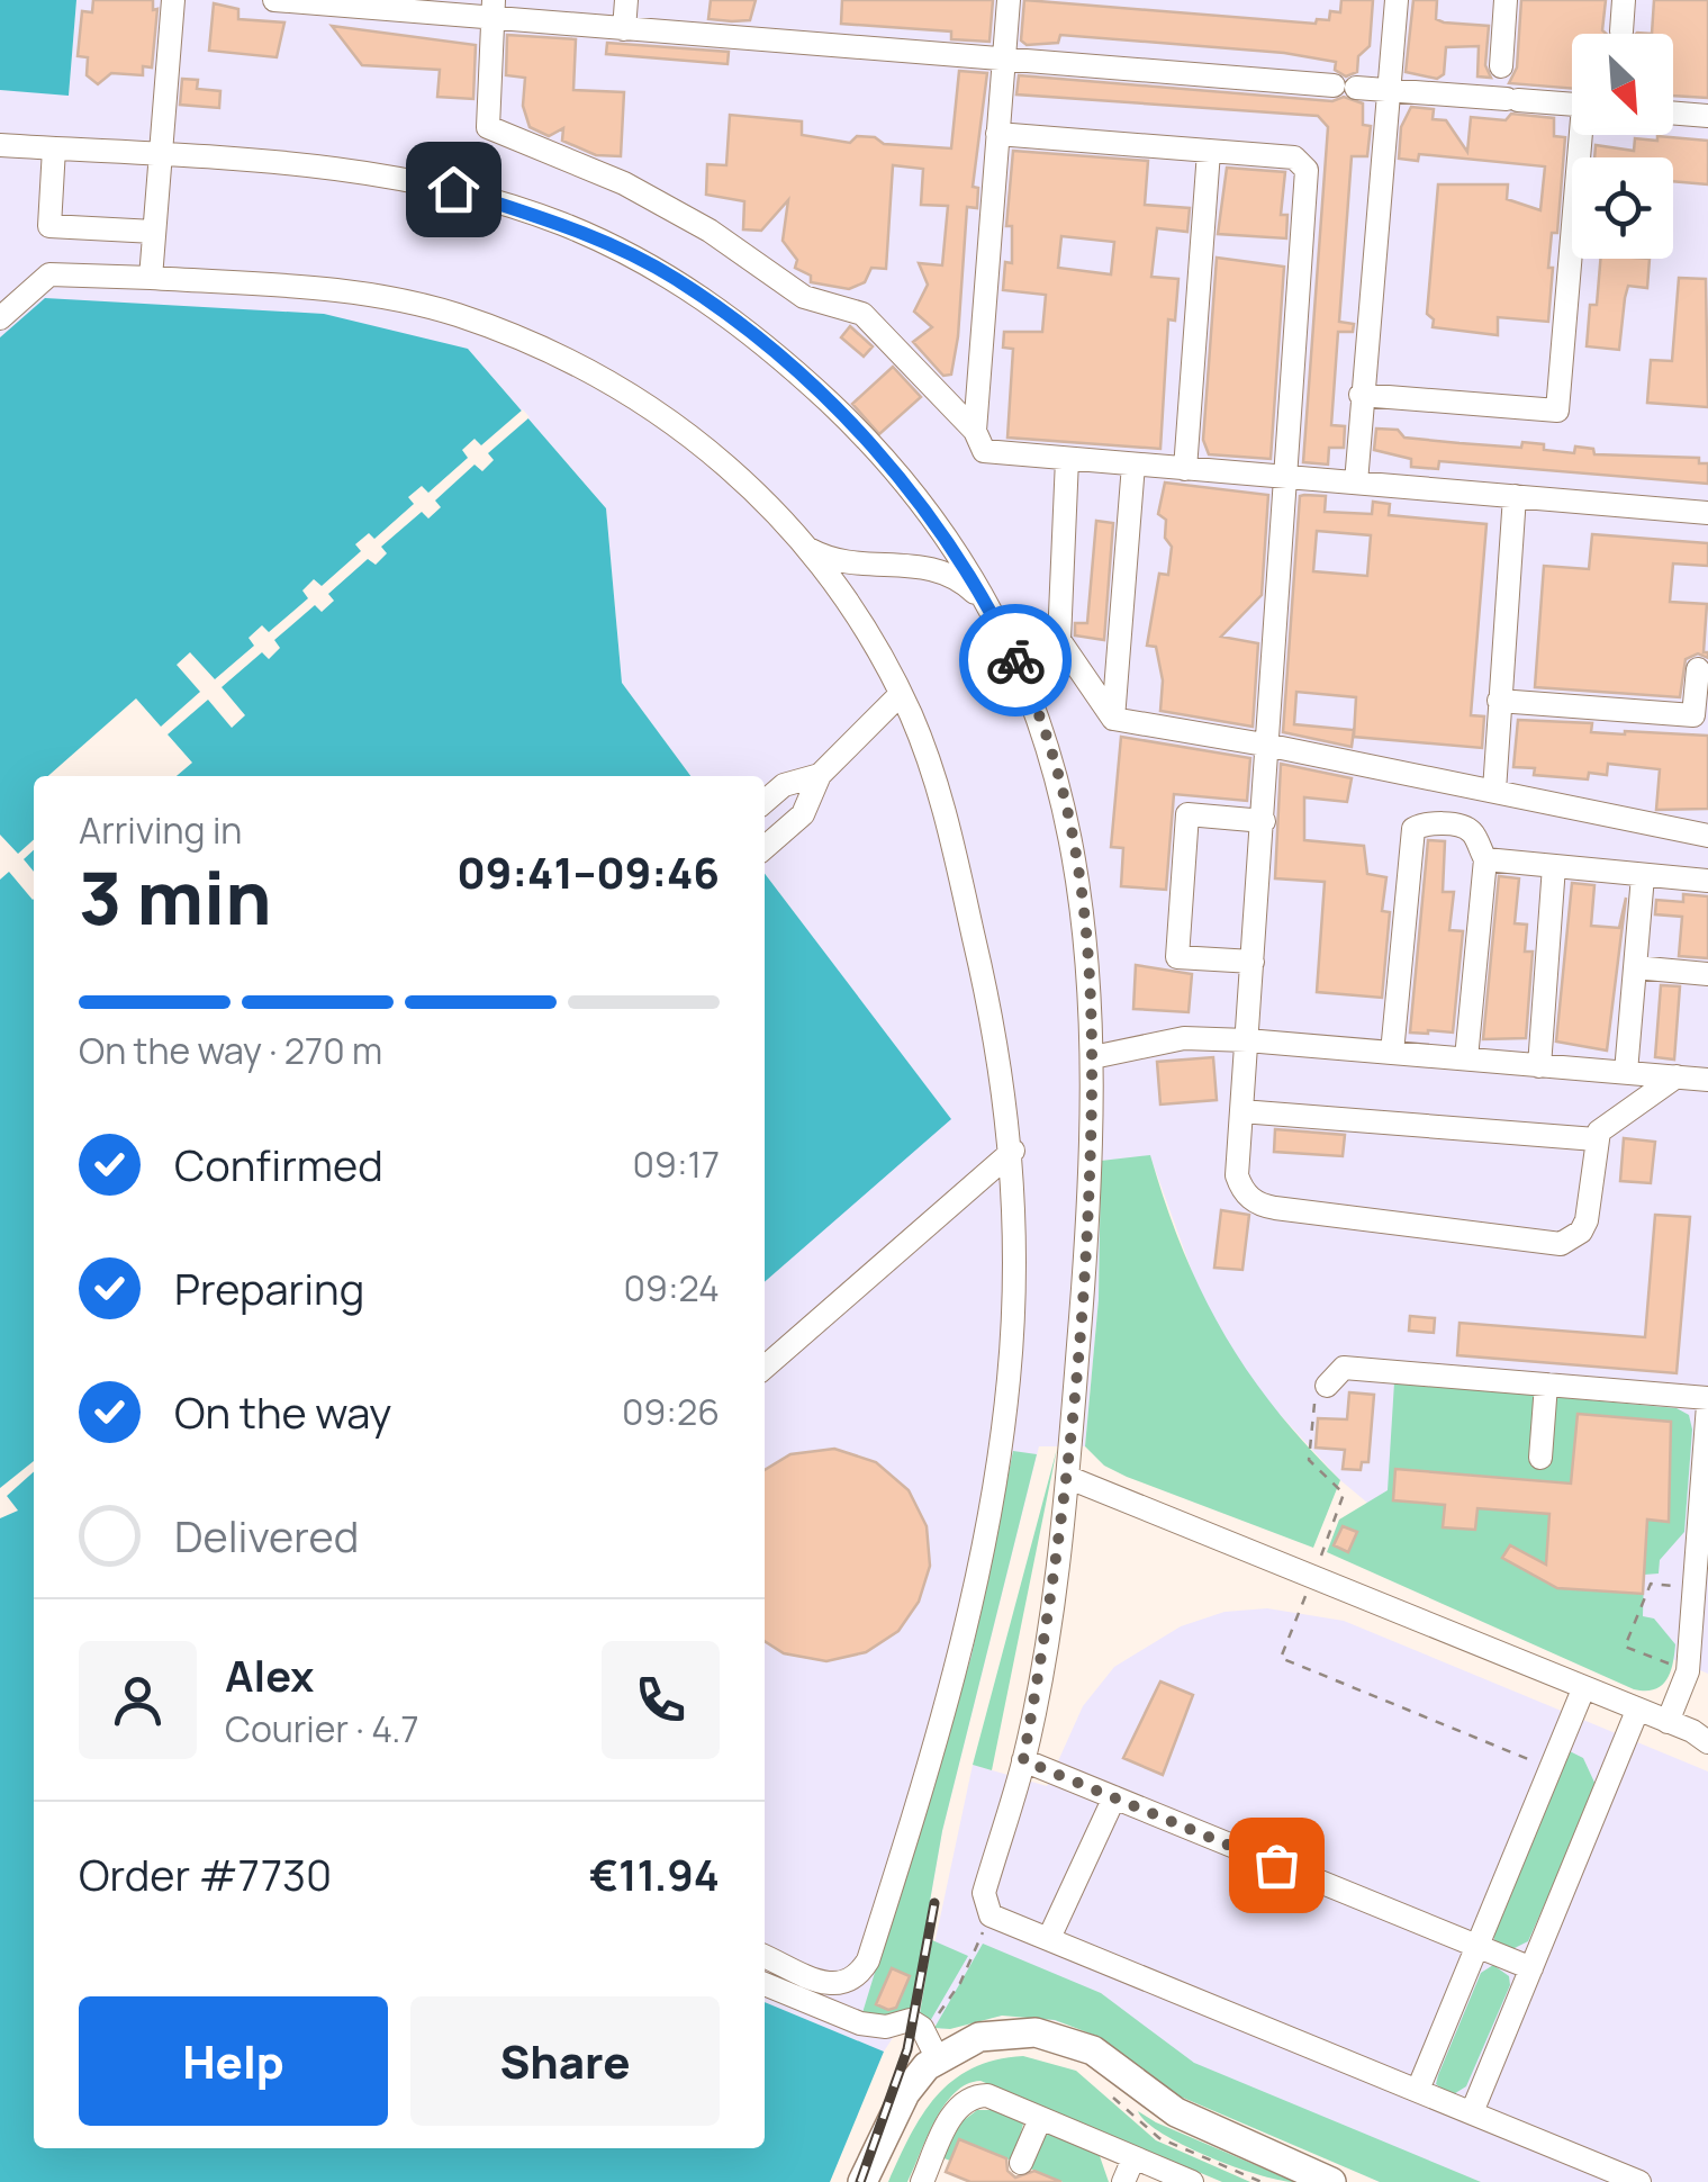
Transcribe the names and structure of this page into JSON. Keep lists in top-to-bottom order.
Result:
{
  "north": "bottom right",
  "page": {
    "heading": ["3 min", "Arriving in", "09:41–09:46"],
    "panel": [
      "Alex",
      "Courier · 4.7",
      "Order #7730",
      "€11.94"
    ],
    "bar": "On the way · 270 m",
    "list": [
      ["Confirmed", "09:17"],
      ["Preparing", "09:24"],
      ["On the way", "09:26"],
      "Delivered"
    ],
    "buttons": ["Help", "Share"]
  }
}
